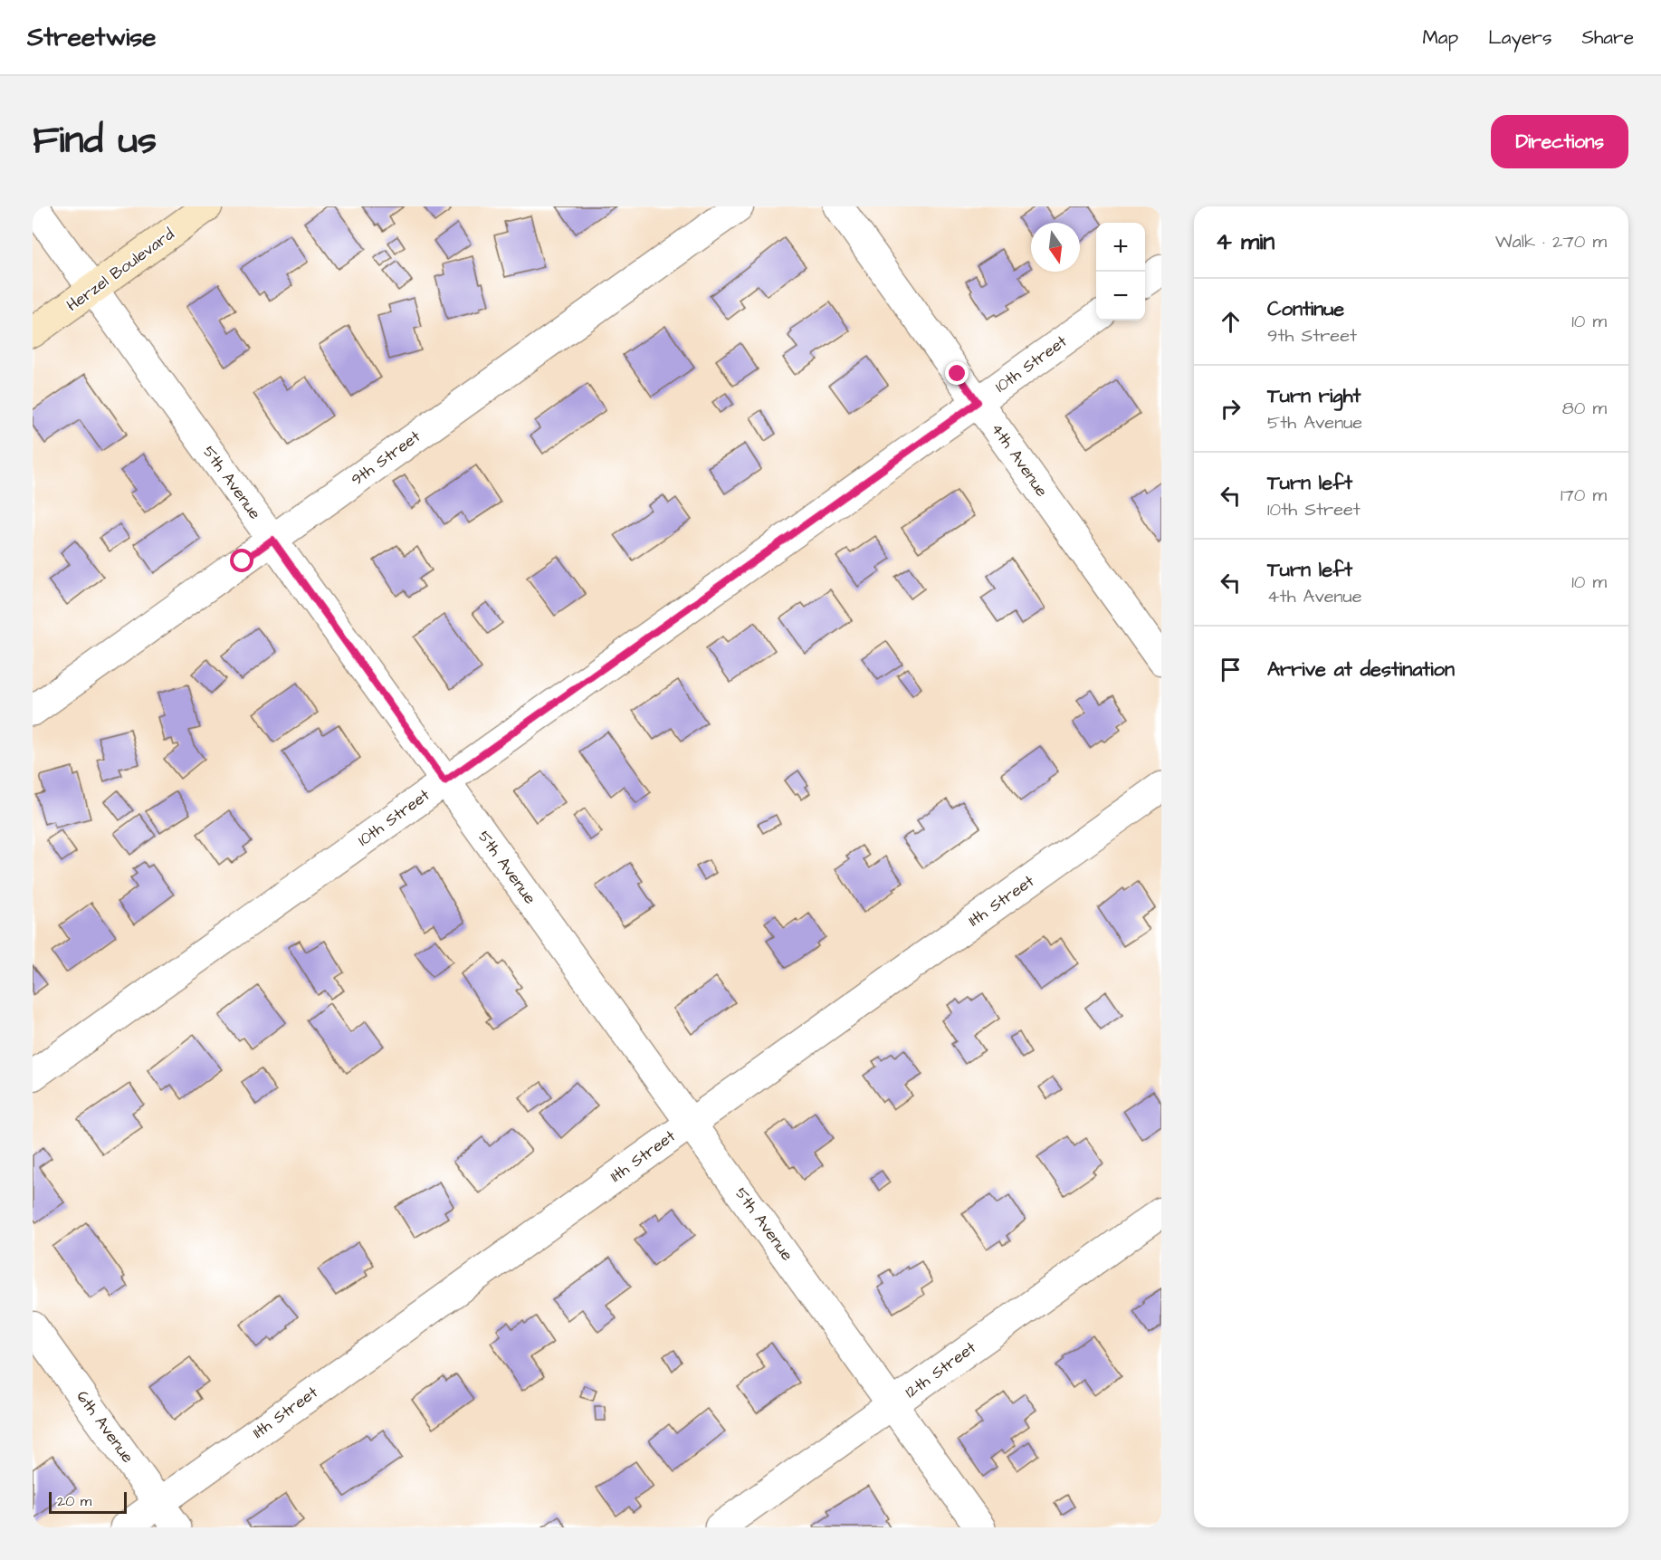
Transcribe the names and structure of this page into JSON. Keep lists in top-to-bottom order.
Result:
{
  "streets": {
    "street": [
      "Herzel Boulevard",
      "10th Street",
      "9th Street",
      "4th Avenue",
      "5th Avenue",
      "11th Street",
      "12th Street",
      "6th Avenue"
    ]
  },
  "crossings": [
    ["Herzel Boulevard", "5th Avenue"],
    ["10th Street", "4th Avenue"],
    ["10th Street", "5th Avenue"],
    ["9th Street", "5th Avenue"],
    ["5th Avenue", "11th Street"],
    ["5th Avenue", "12th Street"],
    ["11th Street", "6th Avenue"]
  ],
  "scale_bar": "20 m",
  "north": "bottom",
  "page": {
    "header": "Streetwise",
    "nav": ["Map", "Layers", "Share"],
    "title": "Find us",
    "buttons": "Directions",
    "heading": ["4 min", "Walk · 270 m"],
    "map_buttons": ["+", "−"],
    "list": [
      ["Continue", "9th Street", "10 m"],
      ["Turn right", "5th Avenue", "80 m"],
      ["Turn left", "10th Street", "170 m"],
      ["Turn left", "4th Avenue", "10 m"],
      "Arrive at destination"
    ],
    "scale": "20 m"
  }
}
